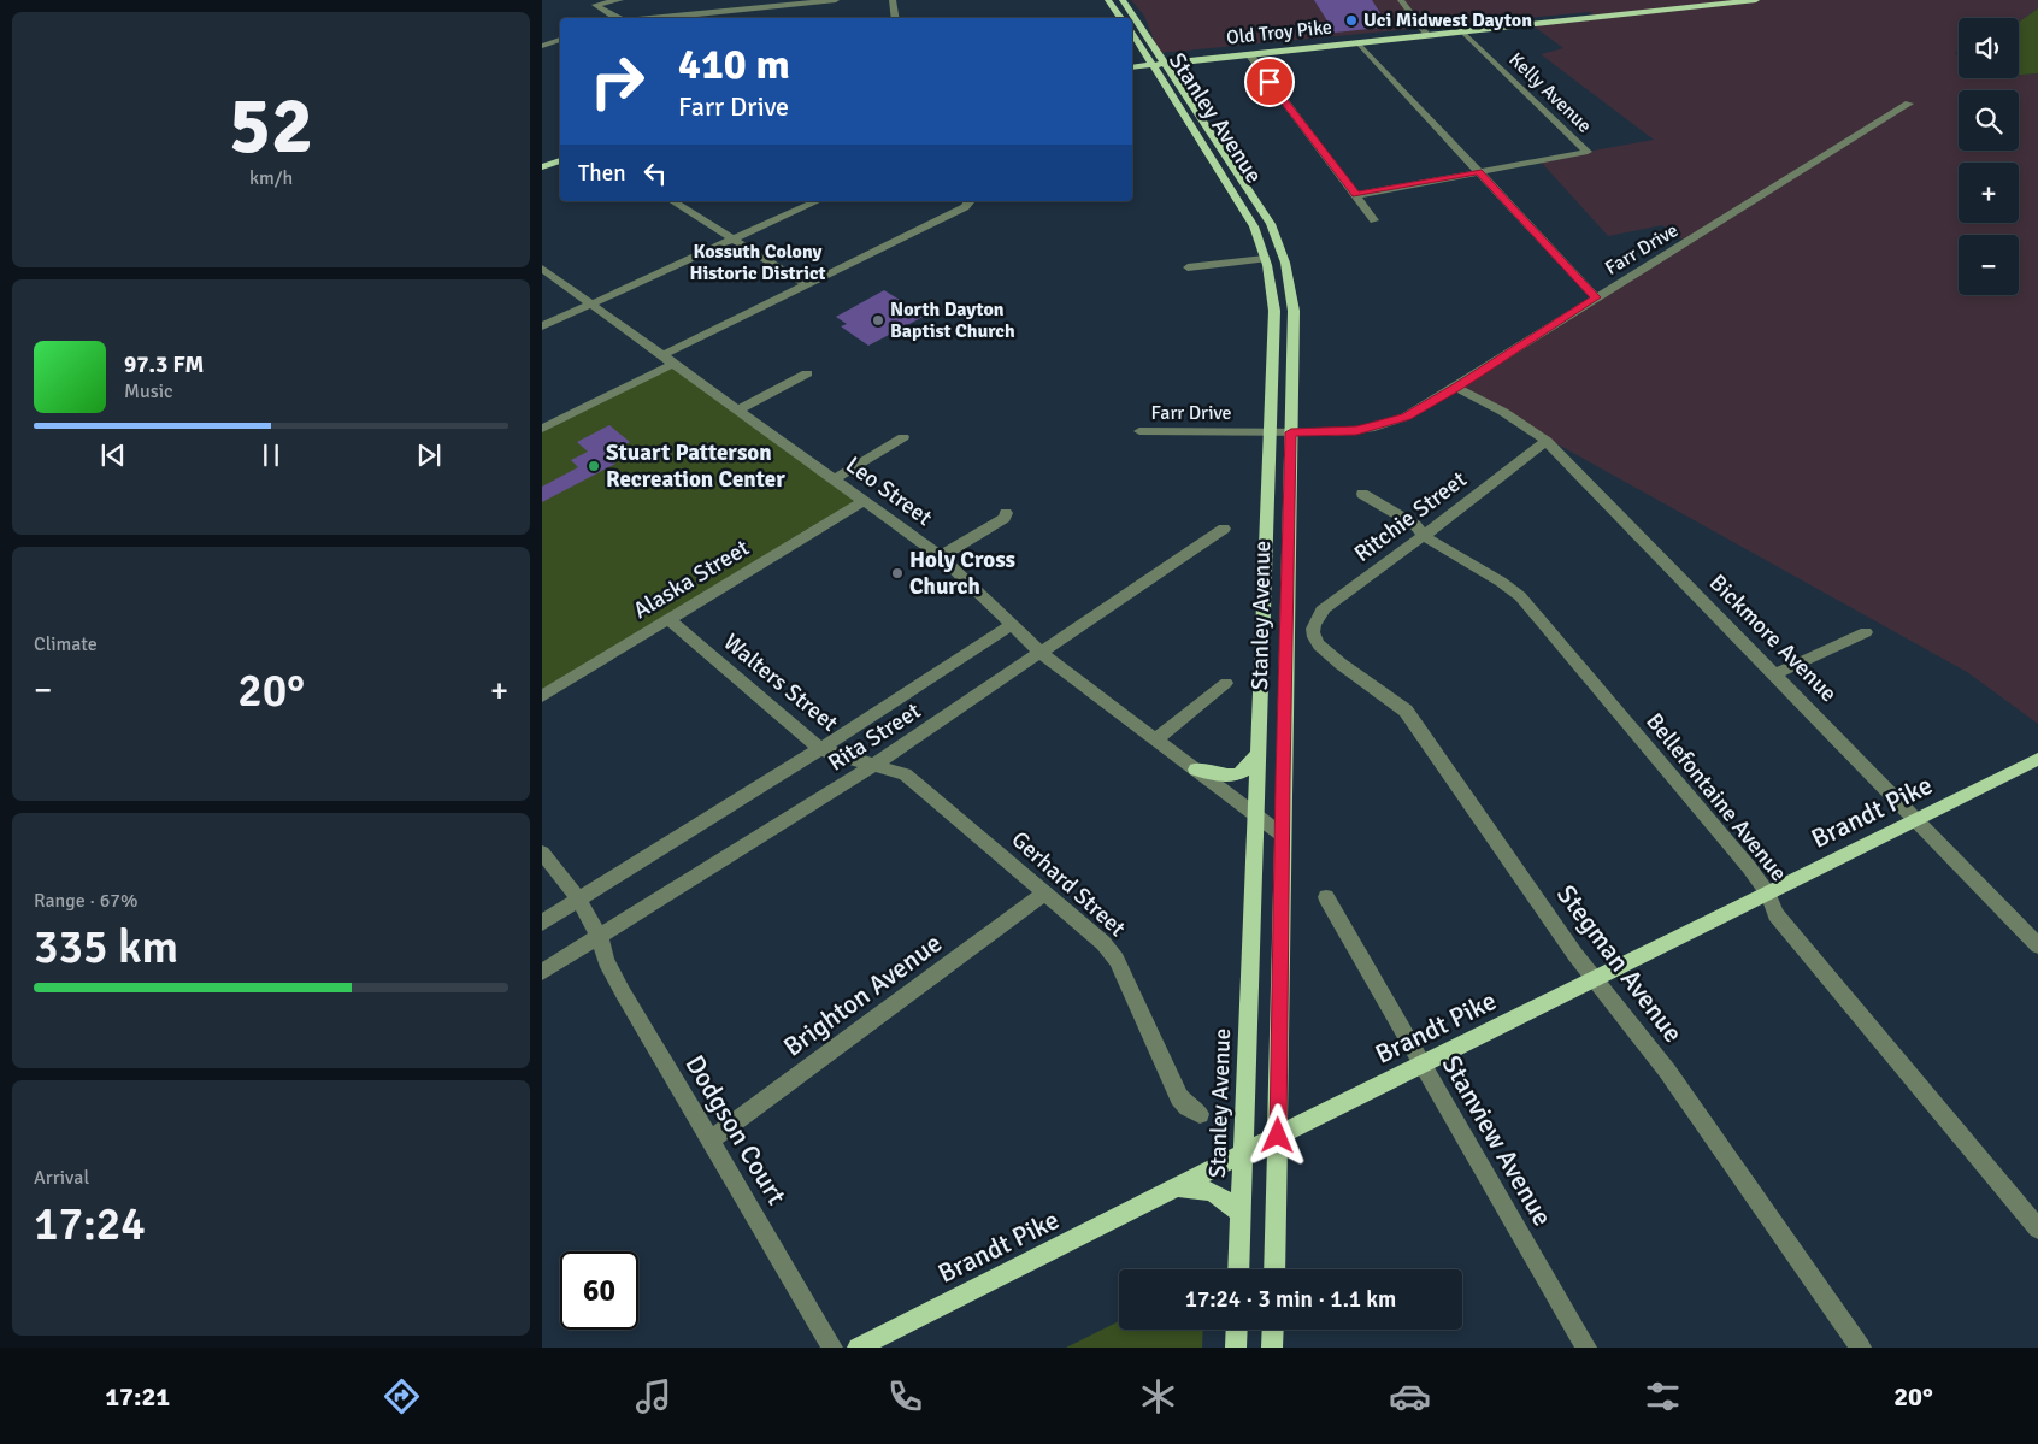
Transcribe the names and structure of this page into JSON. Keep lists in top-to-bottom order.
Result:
{
  "streets": {
    "main road": ["Old Troy Pike", "Stanley Avenue", "Brandt Pike"],
    "street": [
      "Kelly Avenue",
      "Farr Drive",
      "Leo Street",
      "Ritchie Street",
      "Alaska Street",
      "Bickmore Avenue",
      "Walters Street",
      "Rita Street",
      "Bellefontaine Avenue",
      "Gerhard Street",
      "Stegman Avenue",
      "Brighton Avenue",
      "Dodgson Court",
      "Stanview Avenue"
    ]
  },
  "crossings": [
    ["Old Troy Pike", "Kelly Avenue"],
    ["Old Troy Pike", "Stanley Avenue"],
    ["Stanley Avenue", "Farr Drive"],
    ["Stanley Avenue", "Leo Street"],
    ["Stanley Avenue", "Brandt Pike"],
    ["Farr Drive", "Bickmore Avenue"],
    ["Leo Street", "Alaska Street"],
    ["Leo Street", "Rita Street"],
    ["Ritchie Street", "Bickmore Avenue"],
    ["Ritchie Street", "Bellefontaine Avenue"],
    ["Ritchie Street", "Stegman Avenue"],
    ["Alaska Street", "Walters Street"],
    ["Bickmore Avenue", "Brandt Pike"],
    ["Walters Street", "Rita Street"],
    ["Walters Street", "Gerhard Street"],
    ["Rita Street", "Gerhard Street"],
    ["Rita Street", "Dodgson Court"],
    ["Bellefontaine Avenue", "Brandt Pike"],
    ["Brandt Pike", "Stegman Avenue"],
    ["Brandt Pike", "Stanview Avenue"],
    ["Gerhard Street", "Brighton Avenue"],
    ["Brighton Avenue", "Dodgson Court"]
  ],
  "districts": ["Kossuth Colony Historic District"],
  "places": [
    "Uci Midwest Dayton",
    "North Dayton Baptist Church",
    "Stuart Patterson Recreation Center",
    "Holy Cross Church"
  ],
  "page": {
    "tile": [
      ["52", "km/h"],
      "Climate",
      ["Range · 67%", "335 km"],
      ["Arrival", "17:24"]
    ],
    "map_buttons": ["+", "−"],
    "turn": ["410 m", "Farr Drive"],
    "then": "Then",
    "song": ["97.3 FM", "Music"],
    "heat": ["−", "20°", "+"],
    "limit": "60",
    "trip": "17:24 · 3 min · 1.1 km",
    "tabs": ["17:21", "20°"]
  }
}
